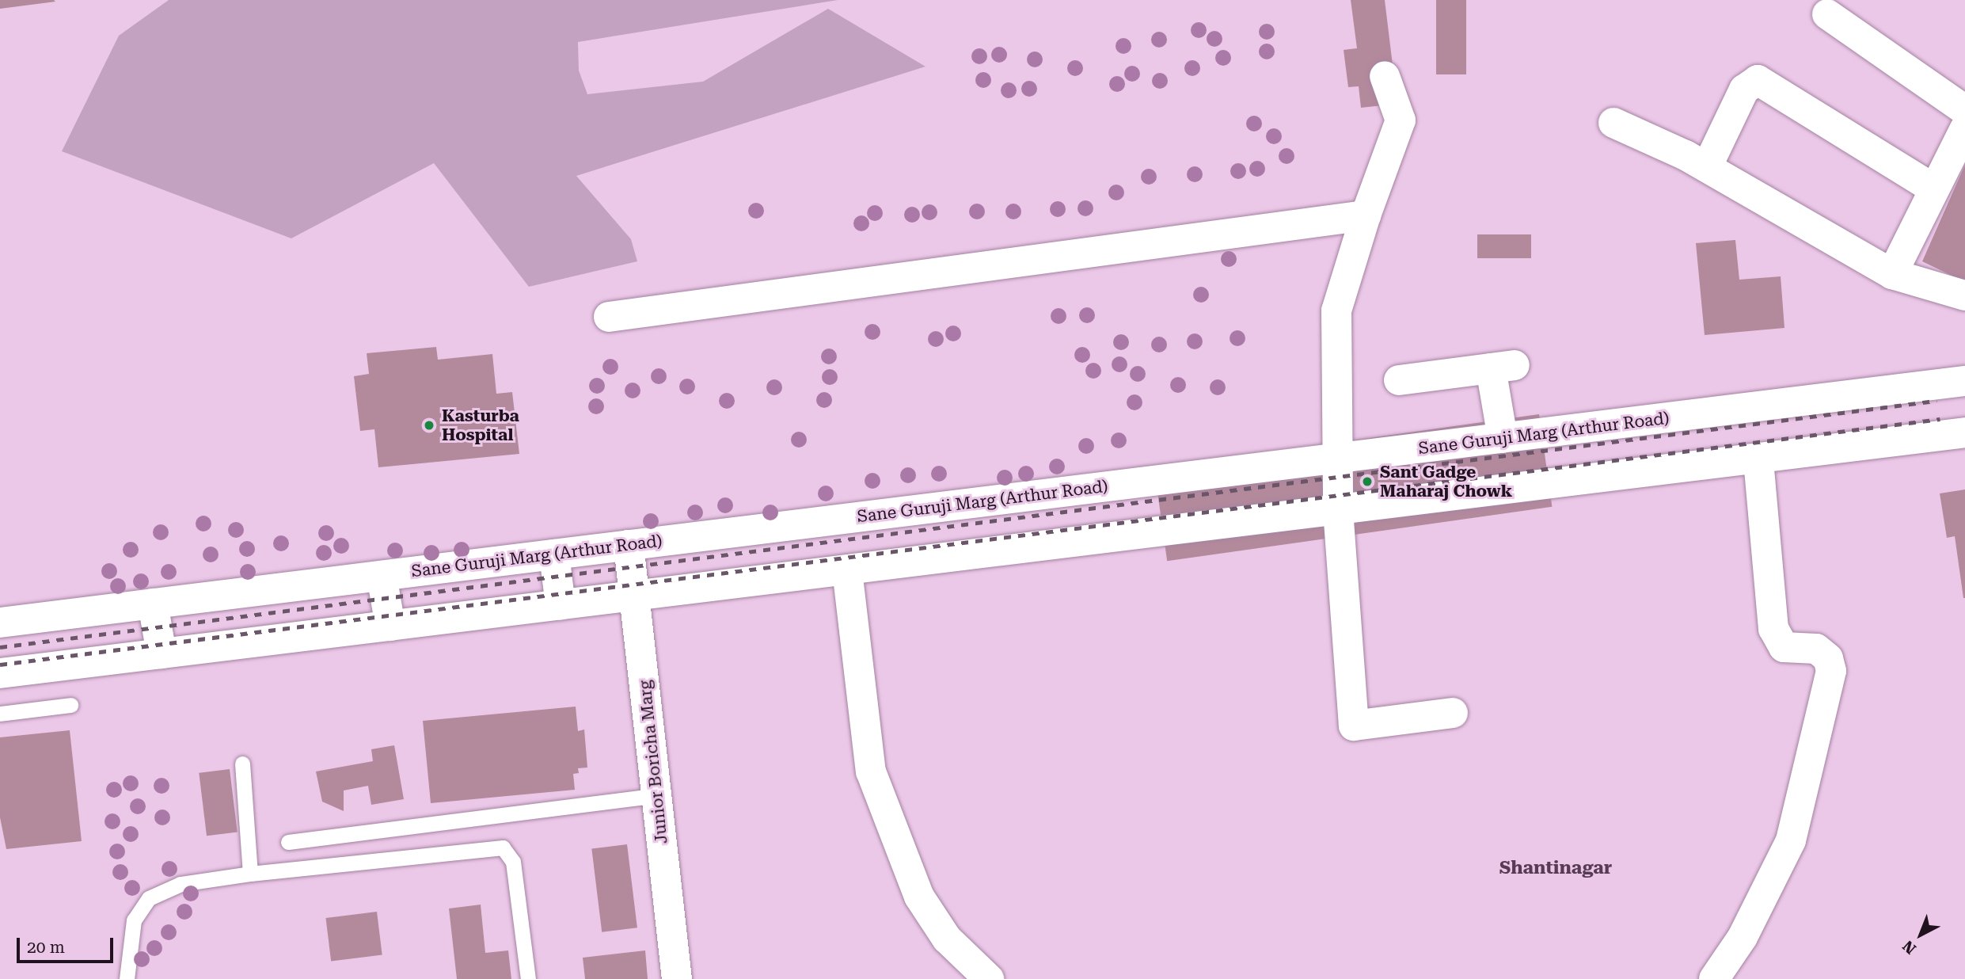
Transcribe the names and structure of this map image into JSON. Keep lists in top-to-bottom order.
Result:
{
  "streets": {
    "street": ["Sane Guruji Marg (Arthur Road)", "Junior Boricha Marg"]
  },
  "crossings": [
    ["Sane Guruji Marg (Arthur Road)", "Junior Boricha Marg"]
  ],
  "districts": ["Shantinagar"],
  "places": ["Kasturba Hospital", "Sant Gadge Maharaj Chowk"],
  "scale_bar": "20 m",
  "north": "bottom left"
}
